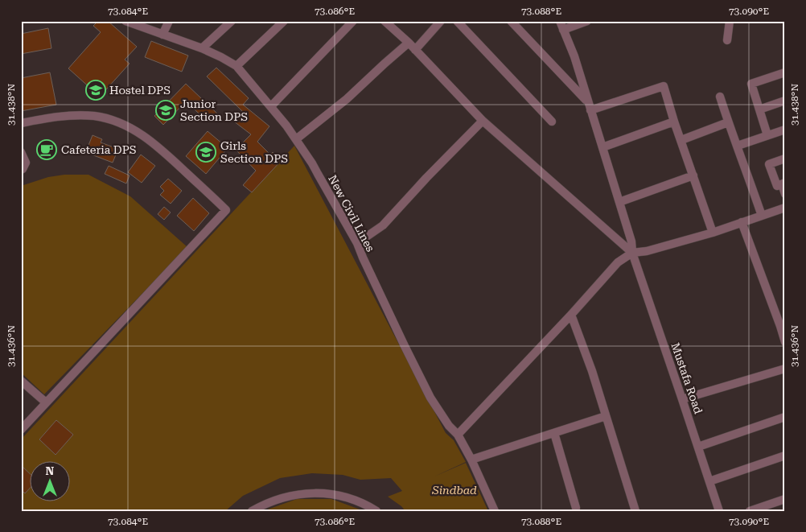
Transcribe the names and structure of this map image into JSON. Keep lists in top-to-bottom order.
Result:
{
  "streets": {
    "street": ["New Civil Lines", "Mustafa Road"]
  },
  "parks": ["Sindbad"],
  "places": {
    "school or university": ["Hostel DPS", "Junior Section DPS", "Girls Section DPS"],
    "cafe": ["Cafeteria DPS"]
  },
  "north": "top",
  "coordinates": [
    "73.084°E",
    "73.086°E",
    "73.088°E",
    "73.090°E",
    "31.438°N",
    "31.436°N"
  ]
}
